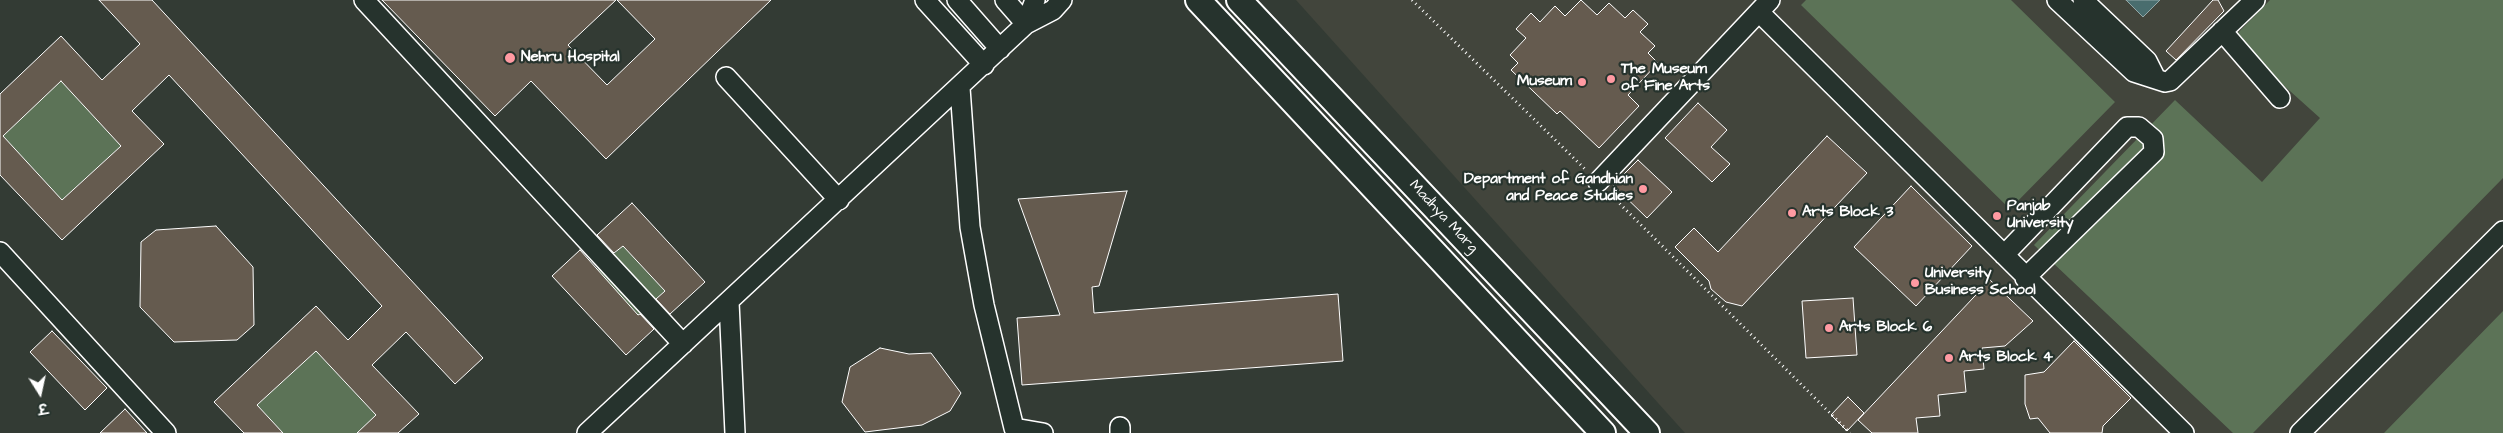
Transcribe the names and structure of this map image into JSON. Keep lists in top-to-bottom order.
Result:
{
  "streets": {
    "main road": ["Madhya Marg"]
  },
  "places": [
    "Nehru Hospital",
    "The Museum of Fine Arts",
    "Museum",
    "Department of Gandhian and Peace Studies",
    "Arts Block 3",
    "Panjab University",
    "University Business School",
    "Arts Block 6",
    "Arts Block 4"
  ],
  "north": "bottom"
}
